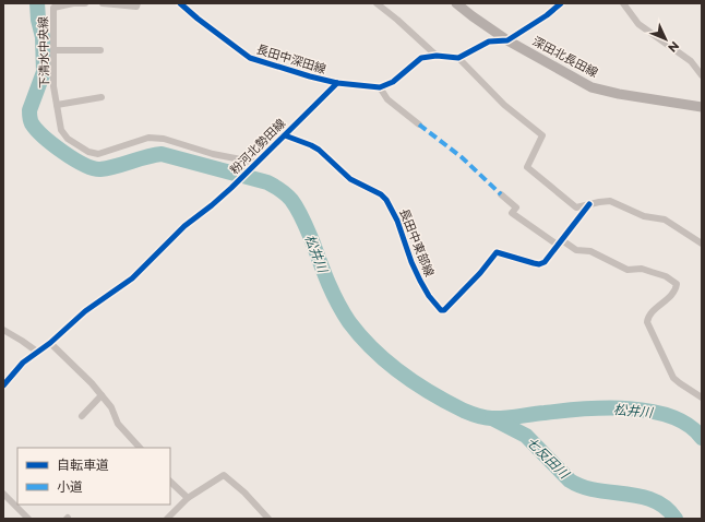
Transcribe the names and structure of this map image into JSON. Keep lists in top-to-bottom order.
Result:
{
  "streets": {
    "street": [
      "下清水中央線",
      "深田北長田線",
      "長田中深田線",
      "粉河北勢田線",
      "長田中東部線"
    ]
  },
  "crossings": [
    ["下清水中央線", "粉河北勢田線"],
    ["長田中深田線", "粉河北勢田線"],
    ["粉河北勢田線", "長田中東部線"]
  ],
  "water": ["松井川", "七反田川"],
  "legend": ["自転車道", "小道"],
  "north": "bottom right"
}
